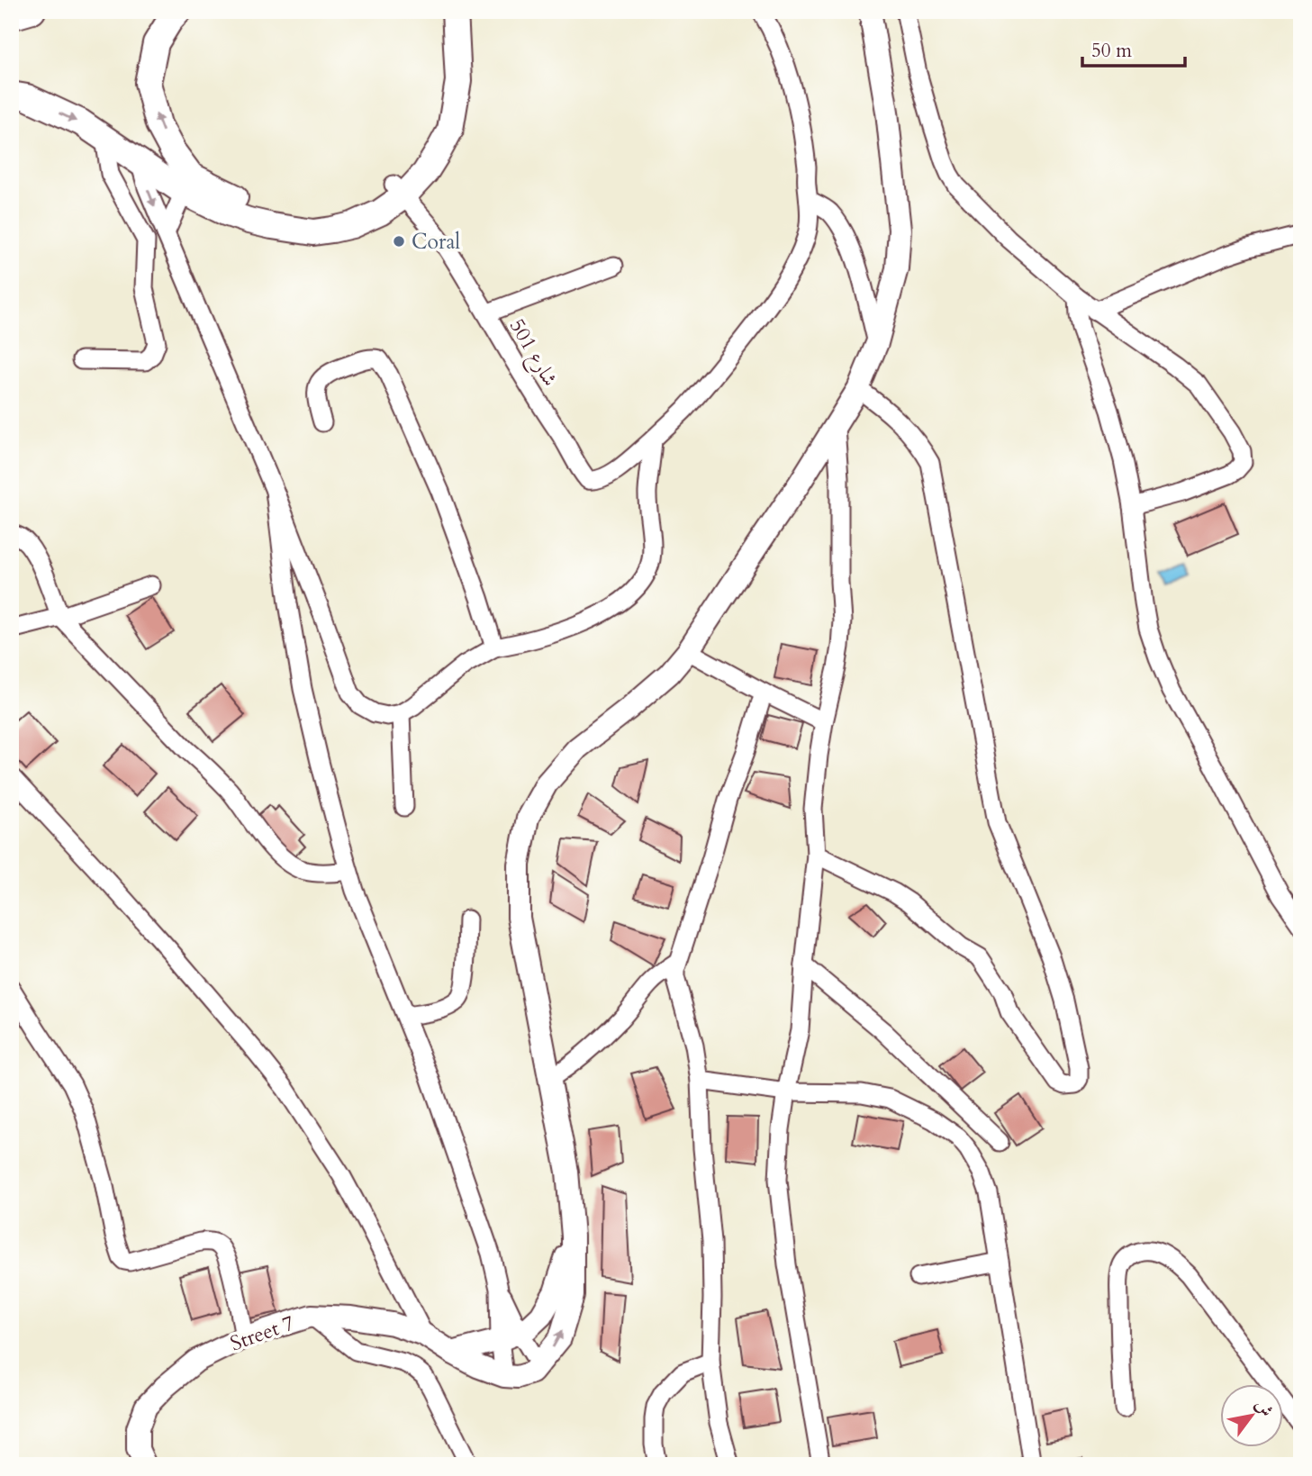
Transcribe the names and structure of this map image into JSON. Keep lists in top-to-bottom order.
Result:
{
  "streets": {
    "main road": ["Street 7"],
    "street": ["شارع 501"]
  },
  "places": ["Coral"],
  "scale_bar": "50 m",
  "north": "top right"
}
